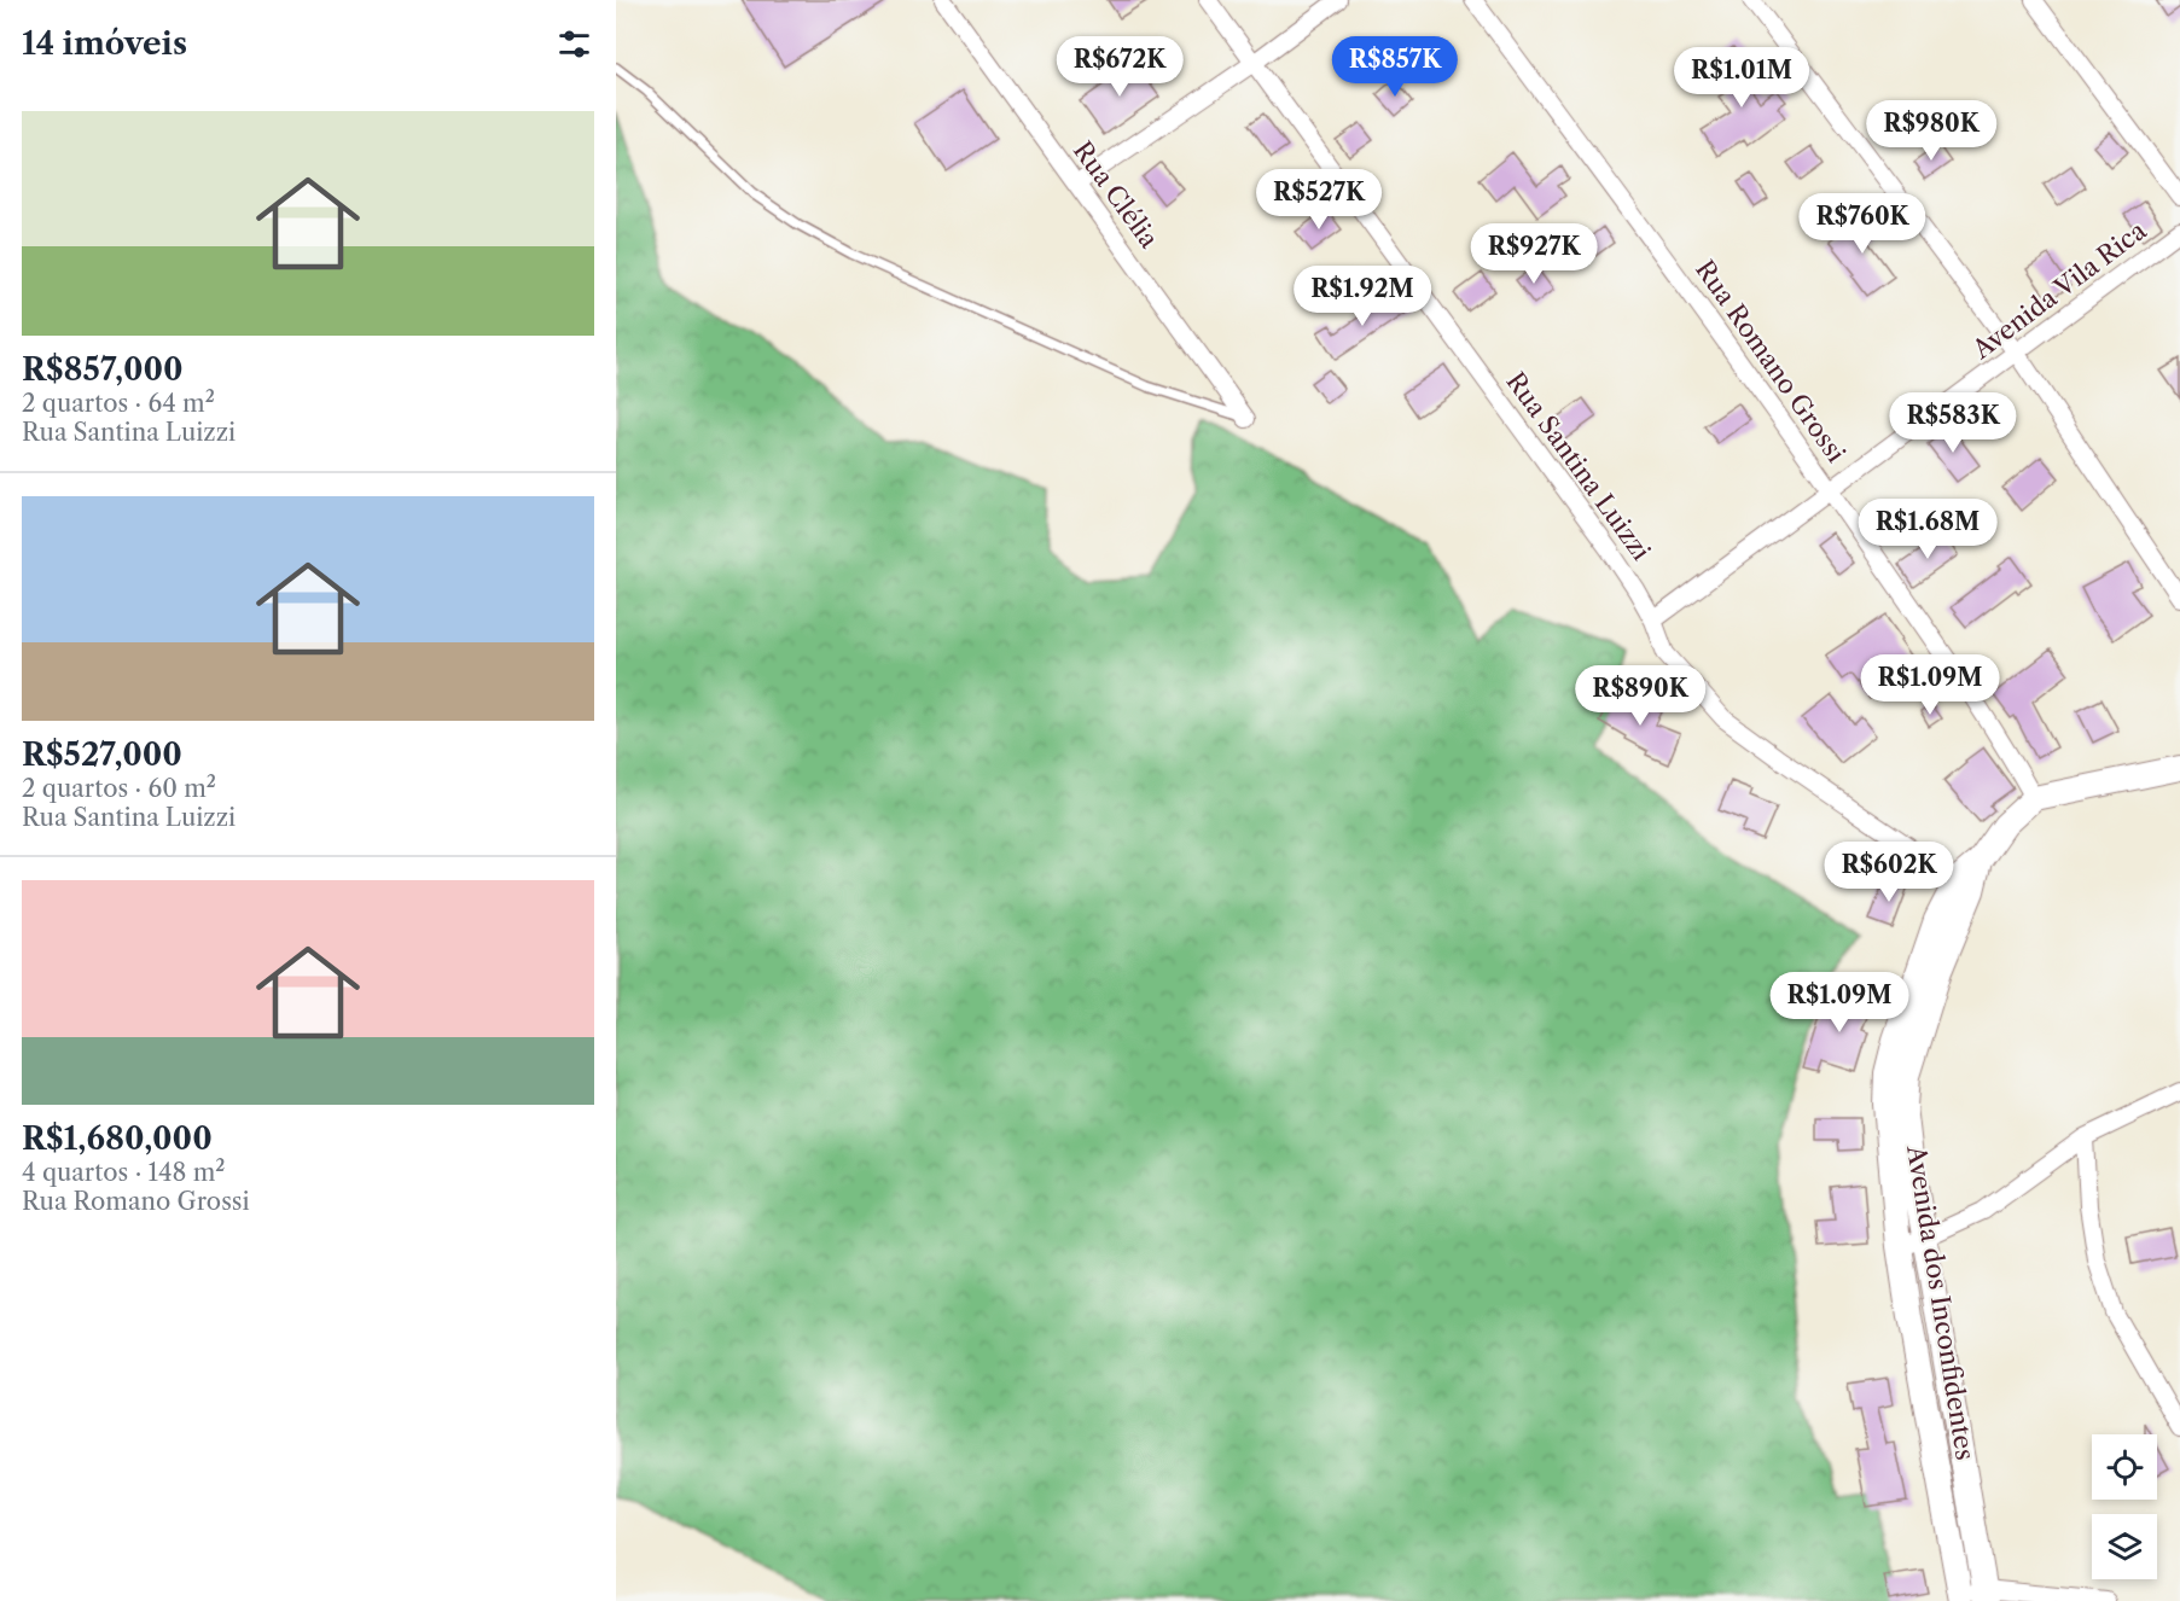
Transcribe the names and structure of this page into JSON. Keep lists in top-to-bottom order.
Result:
{
  "streets": {
    "street": [
      "Rua Clélia",
      "Avenida Vila Rica",
      "Rua Romano Grossi",
      "Rua Santina Luizzi",
      "Avenida dos Inconfidentes"
    ]
  },
  "crossings": [
    ["Avenida Vila Rica", "Rua Romano Grossi"],
    ["Avenida Vila Rica", "Rua Santina Luizzi"],
    ["Rua Romano Grossi", "Avenida dos Inconfidentes"],
    ["Rua Santina Luizzi", "Avenida dos Inconfidentes"]
  ],
  "page": {
    "heading": "14 imóveis",
    "price": [
      "R$672K",
      "R$857K",
      "R$1.01M",
      "R$980K",
      "R$527K",
      "R$760K",
      "R$927K",
      "R$1.92M",
      "R$583K",
      "R$1.68M",
      "R$1.09M",
      "R$890K",
      "R$602K",
      "R$1.09M"
    ],
    "list": [
      {
        "name": "R$857,000",
        "note": "2 quartos · 64 m² · Rua Santina Luizzi"
      },
      {
        "name": "R$527,000",
        "note": "2 quartos · 60 m² · Rua Santina Luizzi"
      },
      {
        "name": "R$1,680,000",
        "note": "4 quartos · 148 m² · Rua Romano Grossi"
      }
    ]
  }
}
